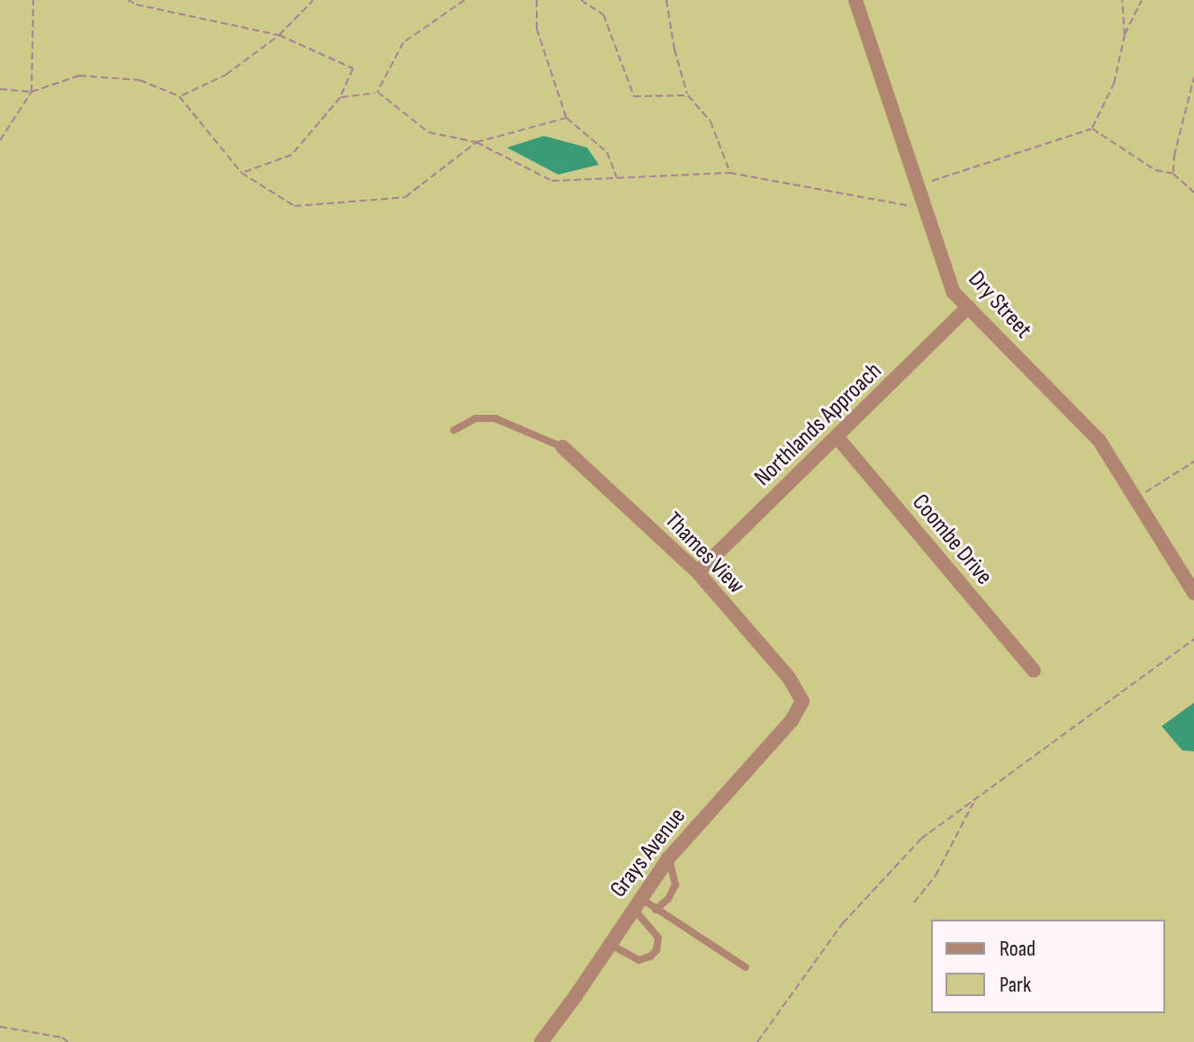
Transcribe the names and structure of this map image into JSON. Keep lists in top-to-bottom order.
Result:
{
  "streets": {
    "street": [
      "Dry Street",
      "Northlands Approach",
      "Coombe Drive",
      "Thames View",
      "Grays Avenue"
    ]
  },
  "crossings": [
    ["Dry Street", "Northlands Approach"],
    ["Northlands Approach", "Coombe Drive"],
    ["Northlands Approach", "Thames View"],
    ["Thames View", "Grays Avenue"]
  ],
  "legend": ["Road", "Park"]
}
